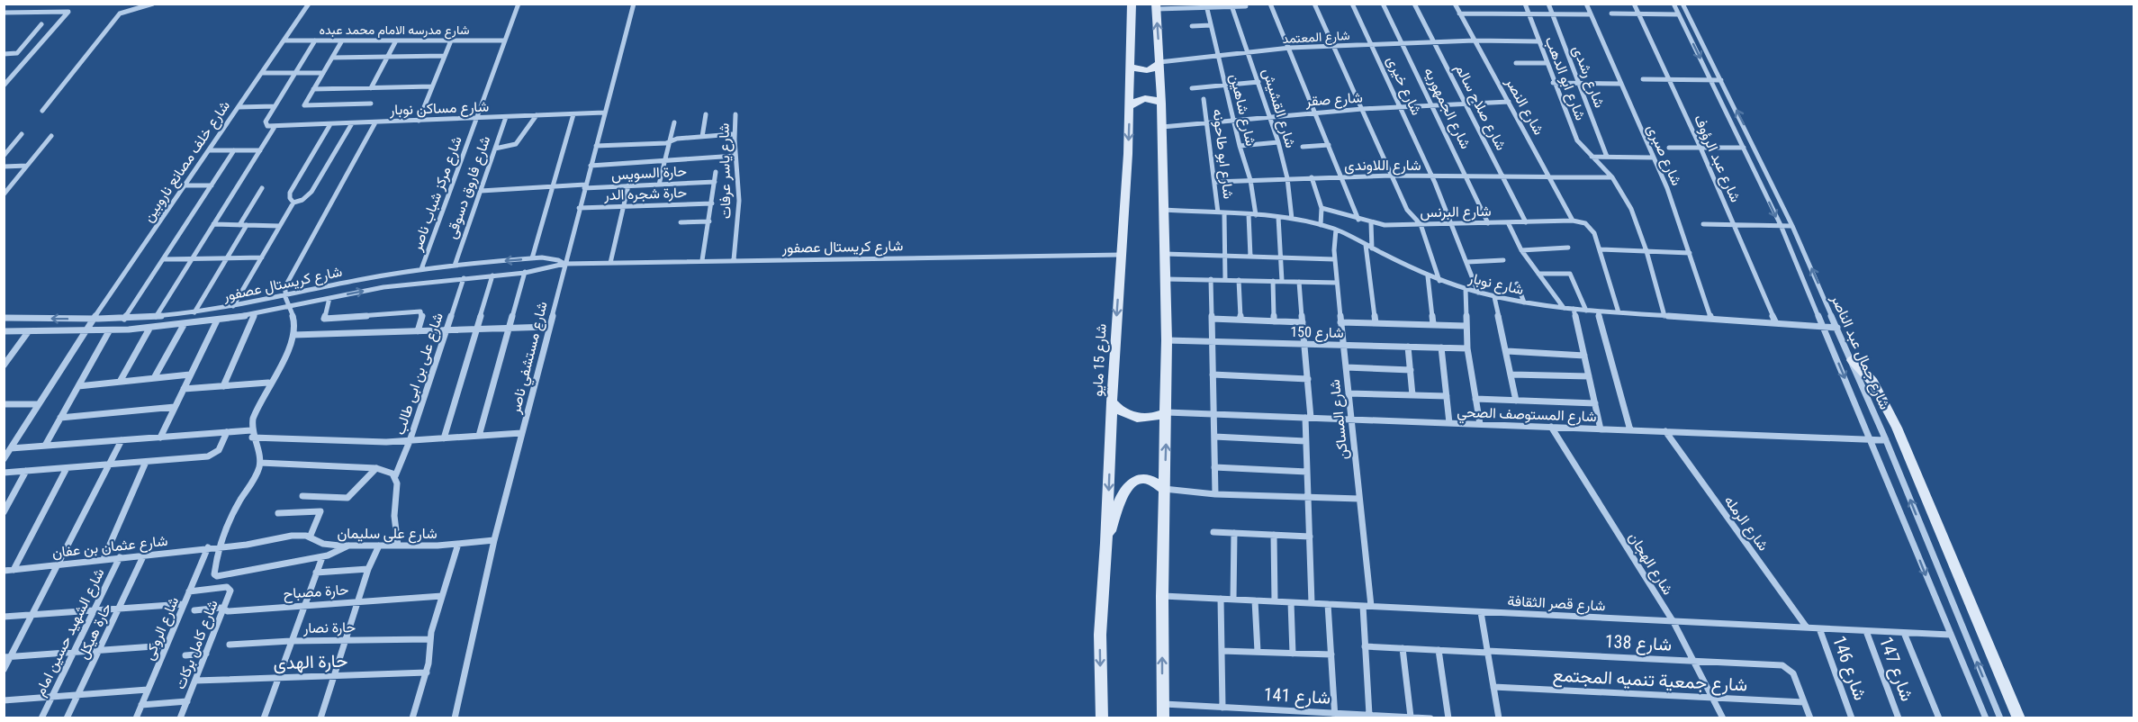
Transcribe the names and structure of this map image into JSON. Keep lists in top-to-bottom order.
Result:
{
  "streets": {
    "main road": ["شارع 15 مايو"],
    "street": [
      "شارع مدرسه الامام محمد عبده",
      "شارع المعتمد",
      "شارع رشدى",
      "شارع ابو الدهب",
      "شارع خيرى",
      "شارع صقر",
      "شارع النصر",
      "شارع صلاح سالم",
      "شارع مساكن نوبار",
      "شارع القشيش",
      "شارع الجمهوريه",
      "شارع شاهين",
      "شارع ابو طاحونه",
      "شارع صبرى",
      "شارع عبد الرؤوف",
      "شارع خلف مصانع ناروبين",
      "شارع اللاوندى",
      "شارع ياسر عرفات",
      "حارة السويس",
      "شارع فاروق دسوقى",
      "شارع مركز شباب ناصر",
      "حارة شجره الدر",
      "شارع البرنس",
      "شارع كريستال عصفور",
      "شارع نوبار",
      "شارع 150",
      "شارع جمال عبد الناصر",
      "شارع مستشفي ناصر",
      "شارع على بن ابى طالب",
      "شارع المستوصف الصحي",
      "شارع المساكن",
      "شارع الرمله",
      "شارع على سليمان",
      "شارع عثمان بن عفان",
      "شارع الهجان",
      "حارة مصباح",
      "شارع قصر الثقافة",
      "حارة نصار",
      "شارع الروكى",
      "حارة هيكل",
      "شارع الشهيد حسين امام",
      "شارع 138",
      "شارع كامل بركات",
      "حارة الهدى",
      "شارع 146",
      "شارع 147",
      "شارع جمعية تنميه المجتمع",
      "شارع 141"
    ]
  },
  "crossings": [
    ["شارع مدرسه الامام محمد عبده", "شارع خلف مصانع ناروبين"],
    ["شارع مدرسه الامام محمد عبده", "شارع مركز شباب ناصر"],
    ["شارع المعتمد", "شارع ابو الدهب"],
    ["شارع المعتمد", "شارع خيرى"],
    ["شارع المعتمد", "شارع النصر"],
    ["شارع المعتمد", "شارع صلاح سالم"],
    ["شارع المعتمد", "شارع القشيش"],
    ["شارع المعتمد", "شارع الجمهوريه"],
    ["شارع المعتمد", "شارع شاهين"],
    ["شارع ابو الدهب", "شارع اللاوندى"],
    ["شارع ابو الدهب", "شارع نوبار"],
    ["شارع خيرى", "شارع صقر"],
    ["شارع خيرى", "شارع اللاوندى"],
    ["شارع خيرى", "شارع البرنس"],
    ["شارع خيرى", "شارع نوبار"],
    ["شارع صقر", "شارع النصر"],
    ["شارع صقر", "شارع صلاح سالم"],
    ["شارع صقر", "شارع القشيش"],
    ["شارع صقر", "شارع الجمهوريه"],
    ["شارع صقر", "شارع شاهين"],
    ["شارع صقر", "شارع ابو طاحونه"],
    ["شارع النصر", "شارع اللاوندى"],
    ["شارع النصر", "شارع البرنس"],
    ["شارع صلاح سالم", "شارع اللاوندى"],
    ["شارع صلاح سالم", "شارع البرنس"],
    ["شارع مساكن نوبار", "شارع فاروق دسوقى"],
    ["شارع مساكن نوبار", "شارع مركز شباب ناصر"],
    ["شارع مساكن نوبار", "شارع مستشفي ناصر"],
    ["شارع القشيش", "شارع اللاوندى"],
    ["شارع القشيش", "شارع نوبار"],
    ["شارع الجمهوريه", "شارع اللاوندى"],
    ["شارع الجمهوريه", "شارع البرنس"],
    ["شارع شاهين", "شارع اللاوندى"],
    ["شارع شاهين", "شارع نوبار"],
    ["شارع ابو طاحونه", "شارع اللاوندى"],
    ["شارع ابو طاحونه", "شارع نوبار"],
    ["شارع صبرى", "شارع نوبار"],
    ["شارع عبد الرؤوف", "شارع نوبار"],
    ["شارع خلف مصانع ناروبين", "شارع كريستال عصفور"],
    ["شارع ياسر عرفات", "شارع كريستال عصفور"],
    ["حارة السويس", "شارع فاروق دسوقى"],
    ["حارة السويس", "شارع مستشفي ناصر"],
    ["شارع فاروق دسوقى", "شارع كريستال عصفور"],
    ["شارع مركز شباب ناصر", "شارع كريستال عصفور"],
    ["حارة شجره الدر", "شارع مستشفي ناصر"],
    ["شارع كريستال عصفور", "شارع مستشفي ناصر"],
    ["شارع كريستال عصفور", "شارع 15 مايو"],
    ["شارع كريستال عصفور", "شارع على بن ابى طالب"],
    ["شارع نوبار", "شارع جمال عبد الناصر"],
    ["شارع نوبار", "شارع المساكن"],
    ["شارع 150", "شارع المساكن"],
    ["شارع جمال عبد الناصر", "شارع المستوصف الصحي"],
    ["شارع جمال عبد الناصر", "شارع قصر الثقافة"],
    ["شارع مستشفي ناصر", "شارع على سليمان"],
    ["شارع المستوصف الصحي", "شارع المساكن"],
    ["شارع المستوصف الصحي", "شارع الرمله"],
    ["شارع المستوصف الصحي", "شارع الهجان"],
    ["شارع المساكن", "شارع قصر الثقافة"],
    ["شارع الرمله", "شارع قصر الثقافة"],
    ["شارع على سليمان", "شارع عثمان بن عفان"],
    ["شارع عثمان بن عفان", "شارع الروكى"],
    ["شارع عثمان بن عفان", "حارة هيكل"],
    ["شارع عثمان بن عفان", "شارع الشهيد حسين امام"],
    ["شارع الهجان", "شارع قصر الثقافة"],
    ["شارع الهجان", "شارع 138"],
    ["شارع الهجان", "شارع جمعية تنميه المجتمع"],
    ["حارة مصباح", "شارع كامل بركات"],
    ["شارع قصر الثقافة", "شارع 146"],
    ["شارع قصر الثقافة", "شارع 147"],
    ["شارع الروكى", "شارع كامل بركات"],
    ["شارع 138", "شارع جمعية تنميه المجتمع"],
    ["شارع كامل بركات", "حارة الهدى"]
  ]
}
